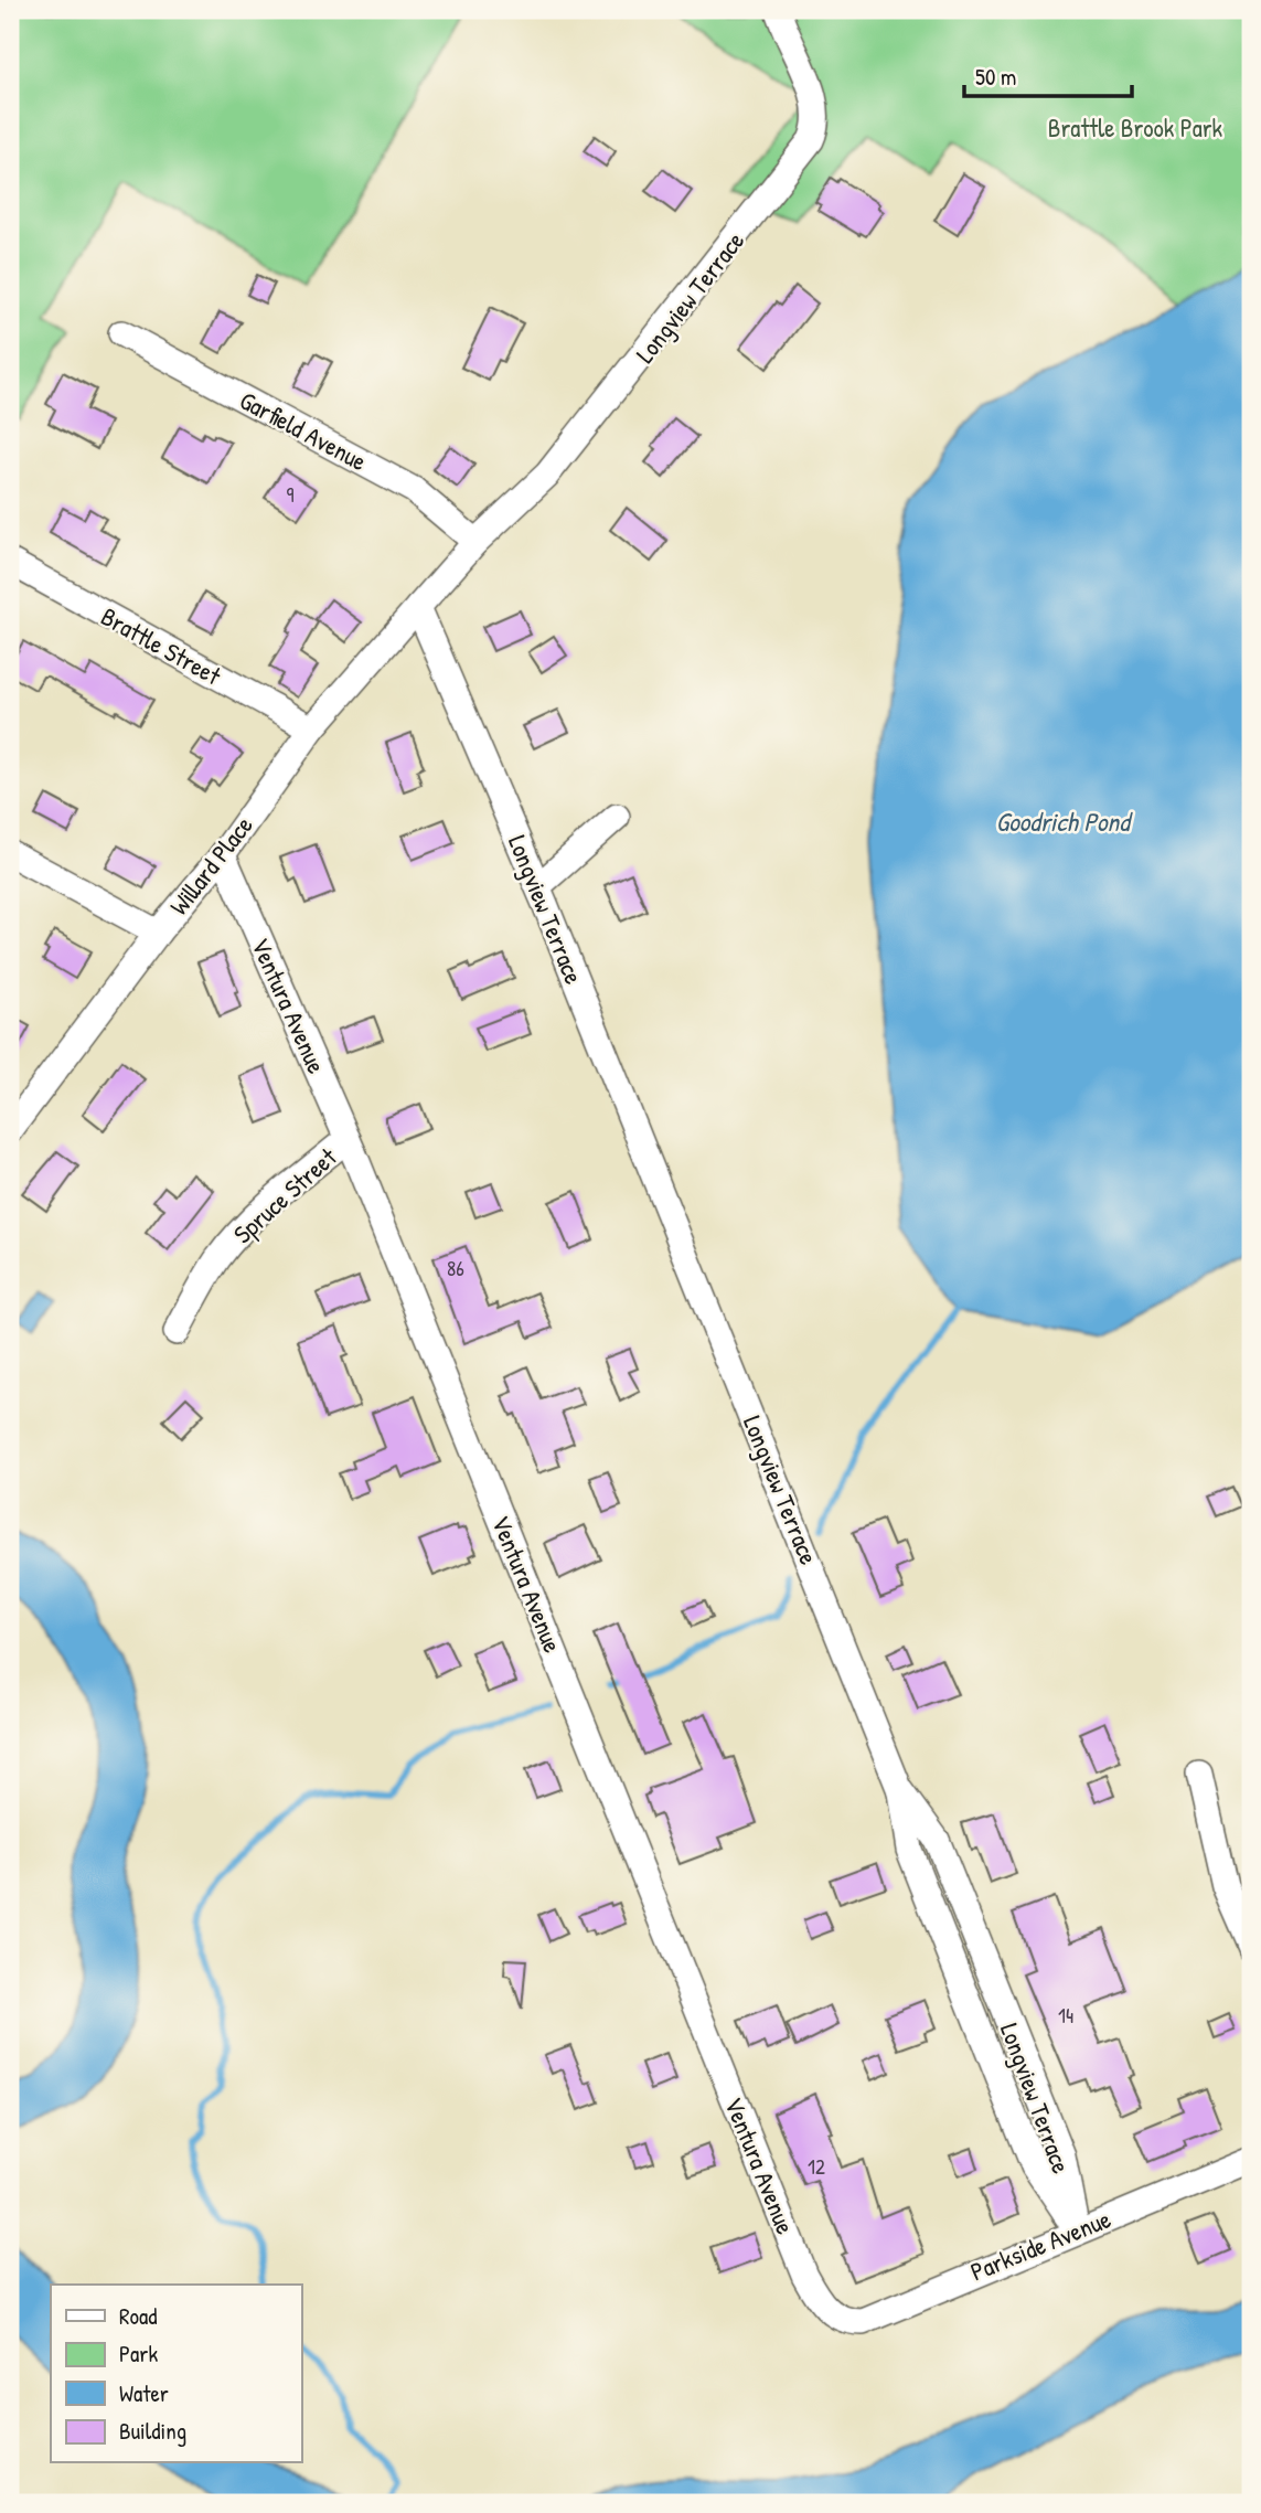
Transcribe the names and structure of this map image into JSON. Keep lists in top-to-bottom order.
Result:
{
  "streets": {
    "street": [
      "Longview Terrace",
      "Garfield Avenue",
      "Brattle Street",
      "Willard Place",
      "Ventura Avenue",
      "Spruce Street",
      "Parkside Avenue"
    ]
  },
  "crossings": [
    ["Longview Terrace", "Garfield Avenue"],
    ["Longview Terrace", "Willard Place"],
    ["Longview Terrace", "Parkside Avenue"],
    ["Brattle Street", "Willard Place"],
    ["Willard Place", "Ventura Avenue"],
    ["Ventura Avenue", "Spruce Street"],
    ["Ventura Avenue", "Parkside Avenue"]
  ],
  "water": ["Goodrich Pond"],
  "parks": ["Brattle Brook Park"],
  "house_numbers": [
    "9",
    "86",
    "14",
    "12"
  ],
  "legend": [
    "Road",
    "Park",
    "Water",
    "Building"
  ],
  "scale_bar": "50 m"
}
